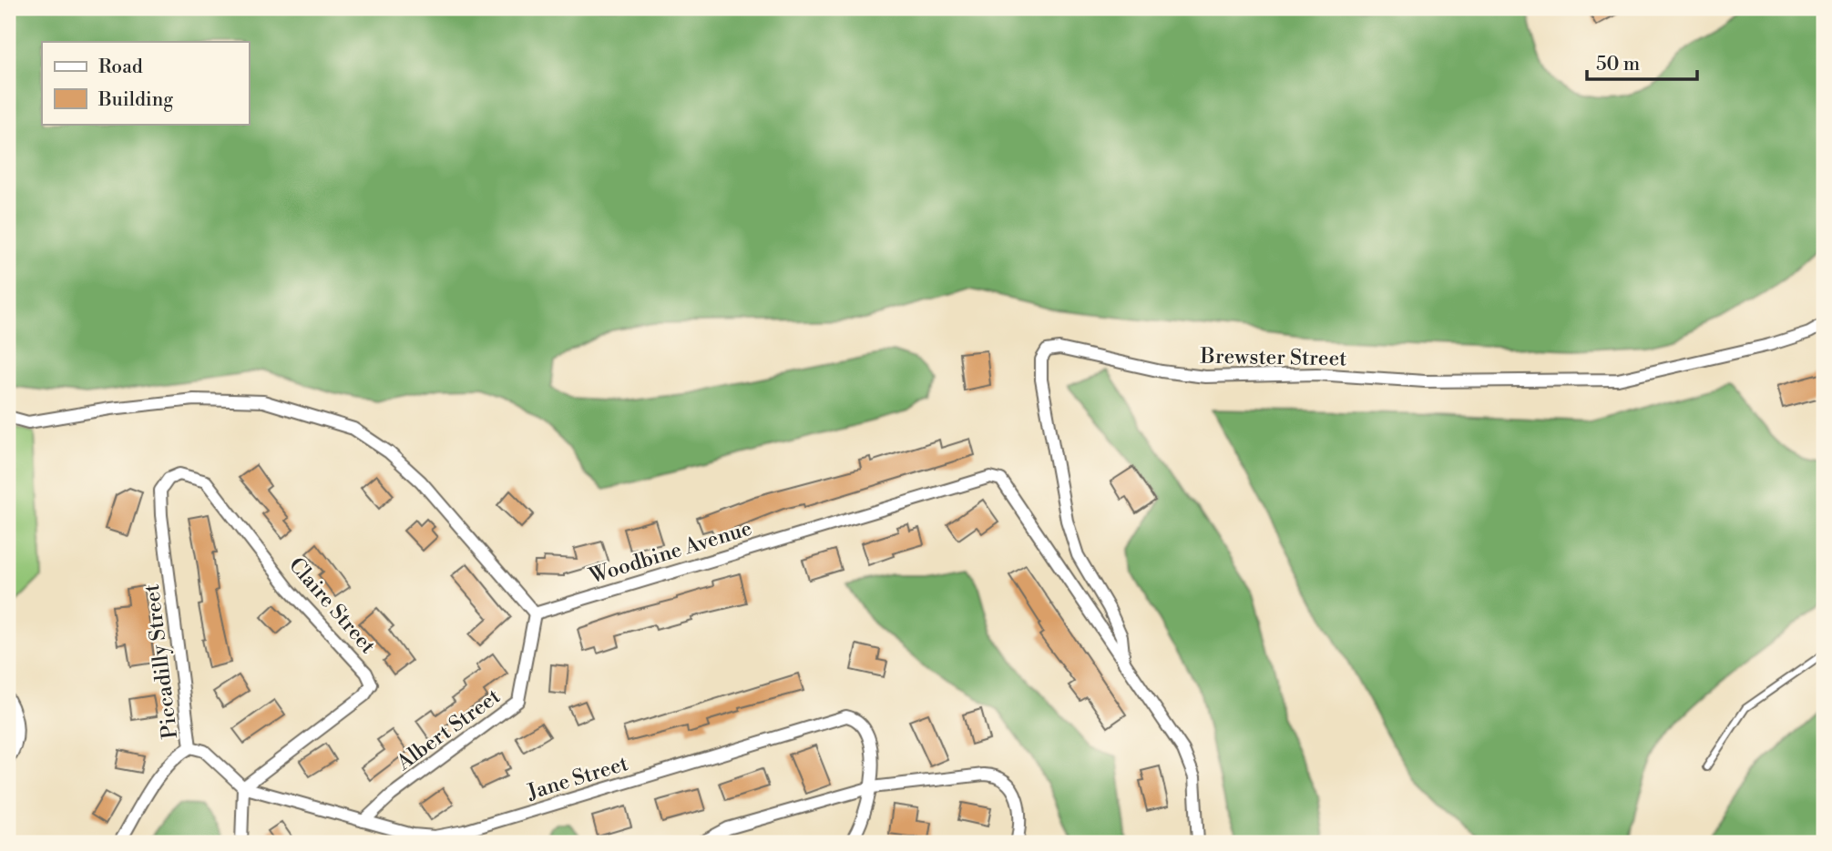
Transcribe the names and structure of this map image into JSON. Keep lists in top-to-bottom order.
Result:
{
  "streets": {
    "street": [
      "Brewster Street",
      "Woodbine Avenue",
      "Claire Street",
      "Piccadilly Street",
      "Albert Street",
      "Jane Street"
    ]
  },
  "crossings": [
    ["Brewster Street", "Woodbine Avenue"],
    ["Woodbine Avenue", "Albert Street"],
    ["Claire Street", "Piccadilly Street"],
    ["Claire Street", "Jane Street"],
    ["Piccadilly Street", "Jane Street"],
    ["Albert Street", "Jane Street"]
  ],
  "legend": ["Road", "Building"],
  "scale_bar": "50 m"
}
